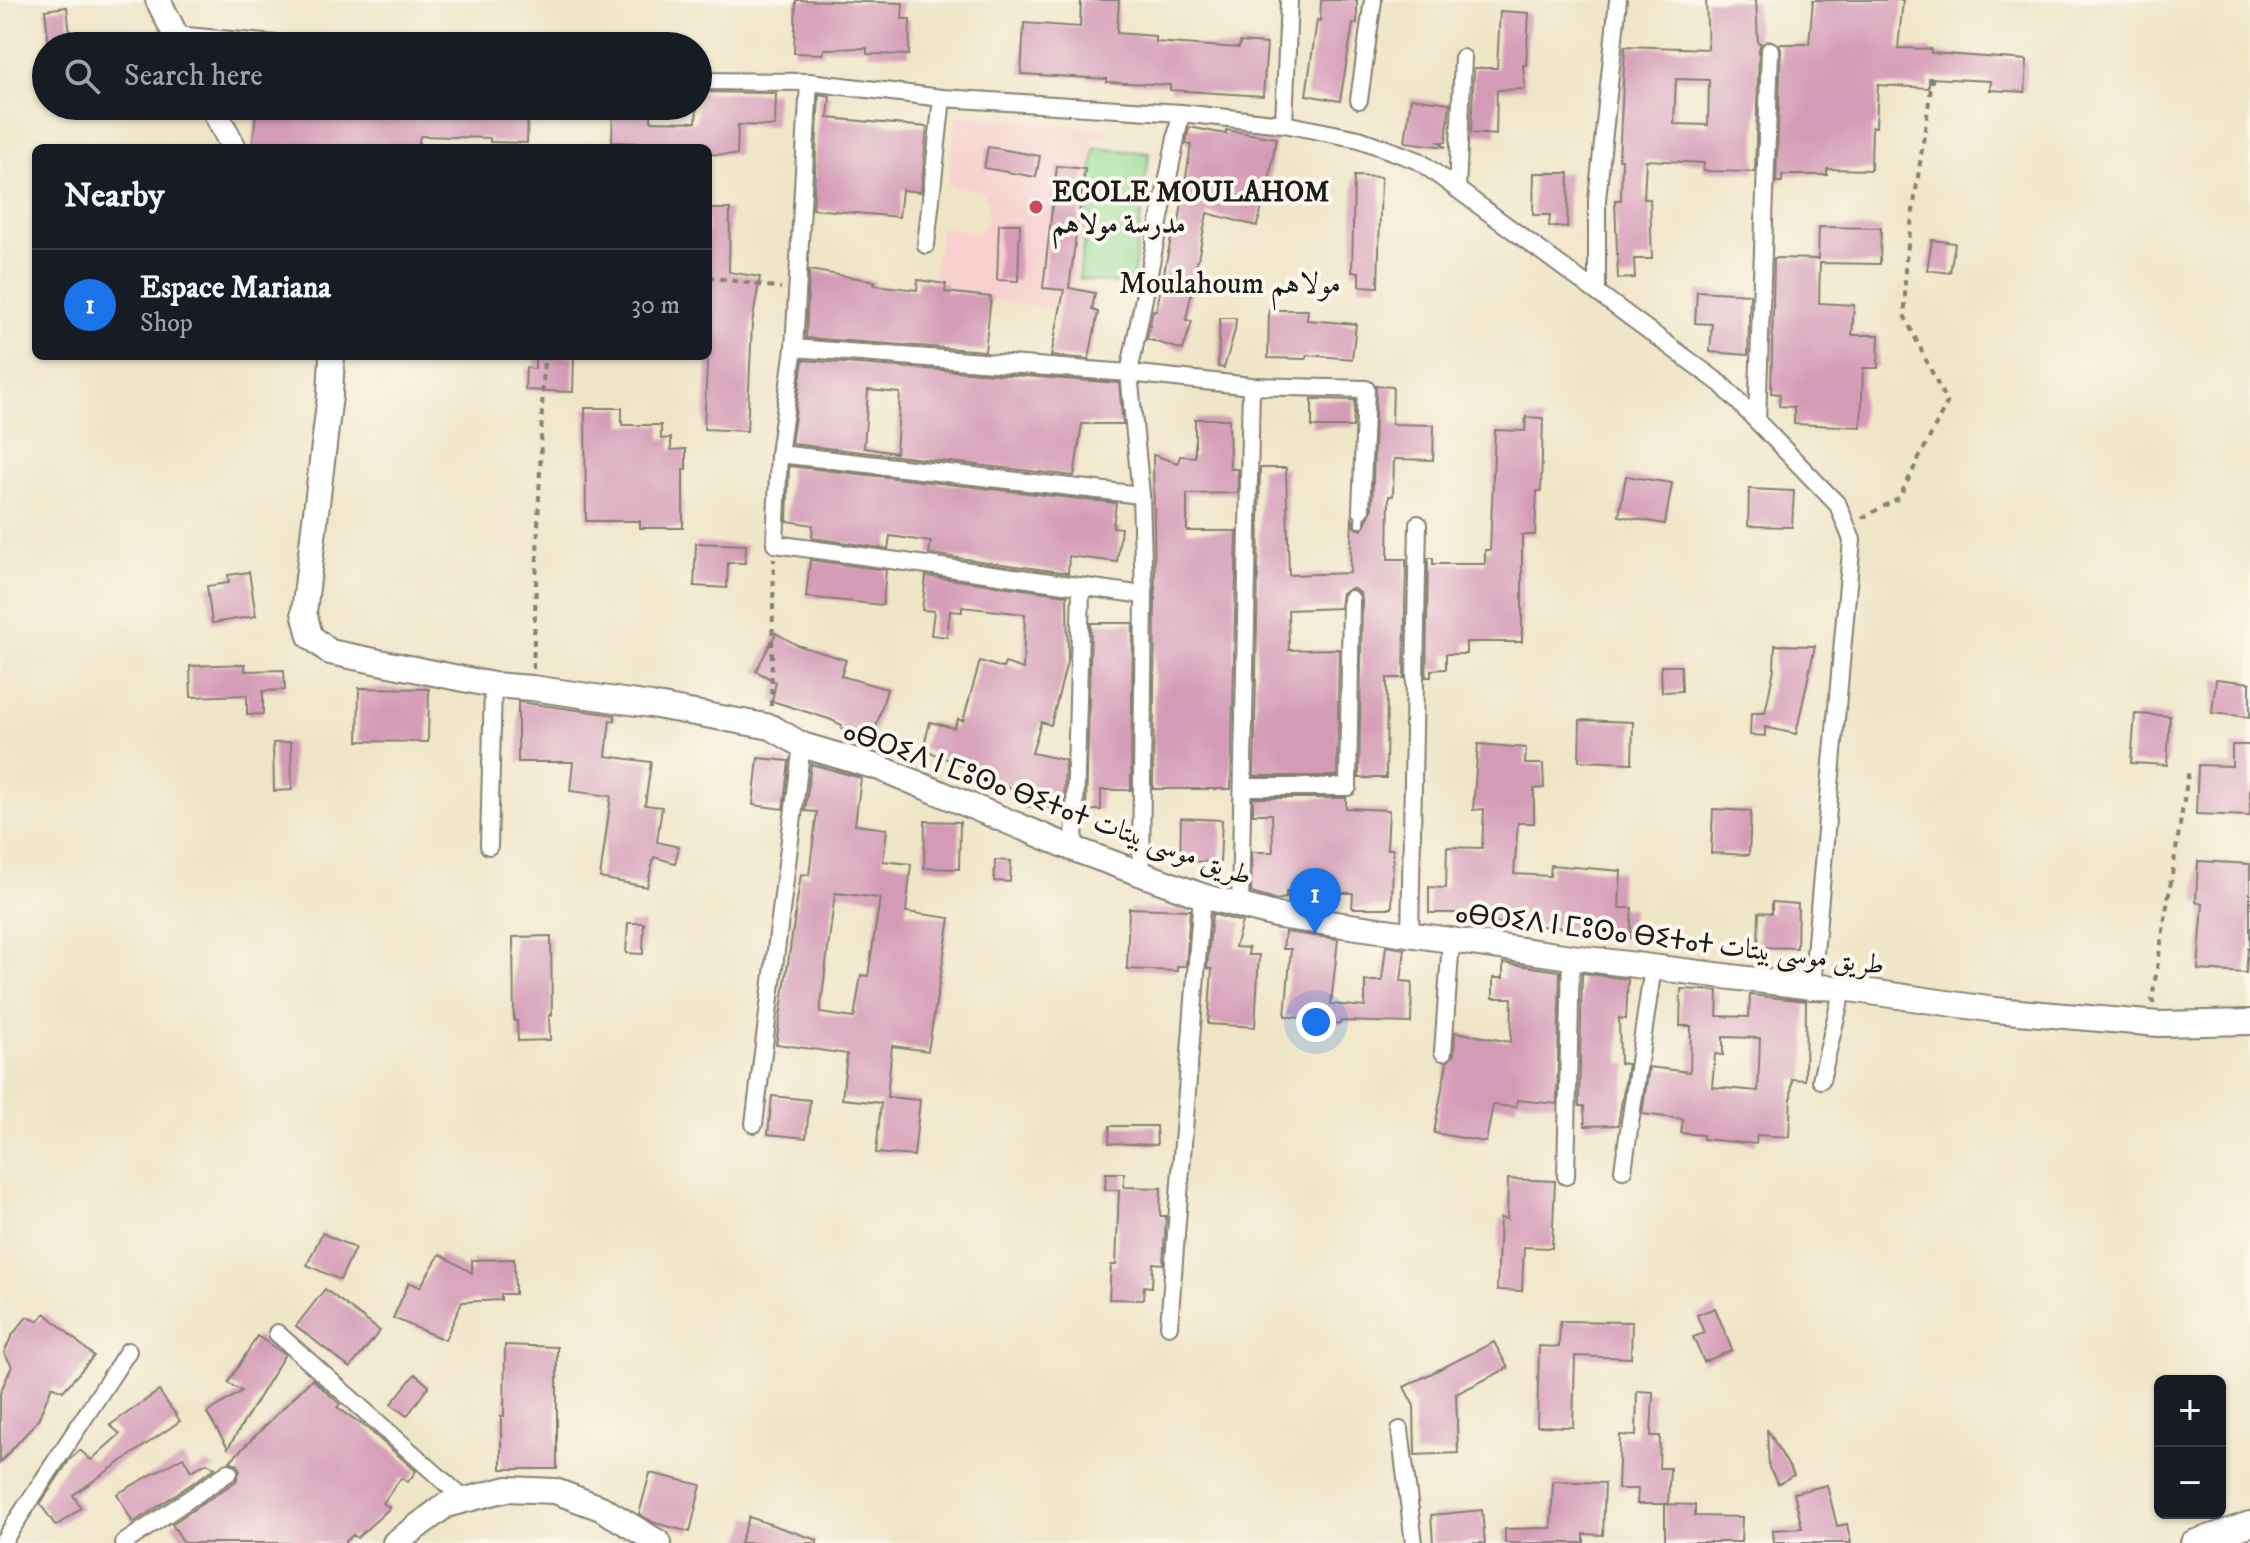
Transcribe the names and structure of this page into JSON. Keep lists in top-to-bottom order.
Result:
{
  "streets": {
    "street": ["ⴰⴱⵔⵉⴷ ⵏ ⵎⵓⵙⴰ ⴱⵉⵜⴰⵜ طريق موسى بيتات"]
  },
  "districts": ["Moulahoum مولاهم"],
  "places": ["ECOLE MOULAHOM مدرسة مولاهم"],
  "page": {
    "search": "Search here",
    "heading": "Nearby",
    "list": [
      {
        "mark": "1",
        "name": "Espace Mariana",
        "note": "Shop",
        "value": "30 m"
      }
    ],
    "pins": "1",
    "map_buttons": ["+", "−"]
  }
}
